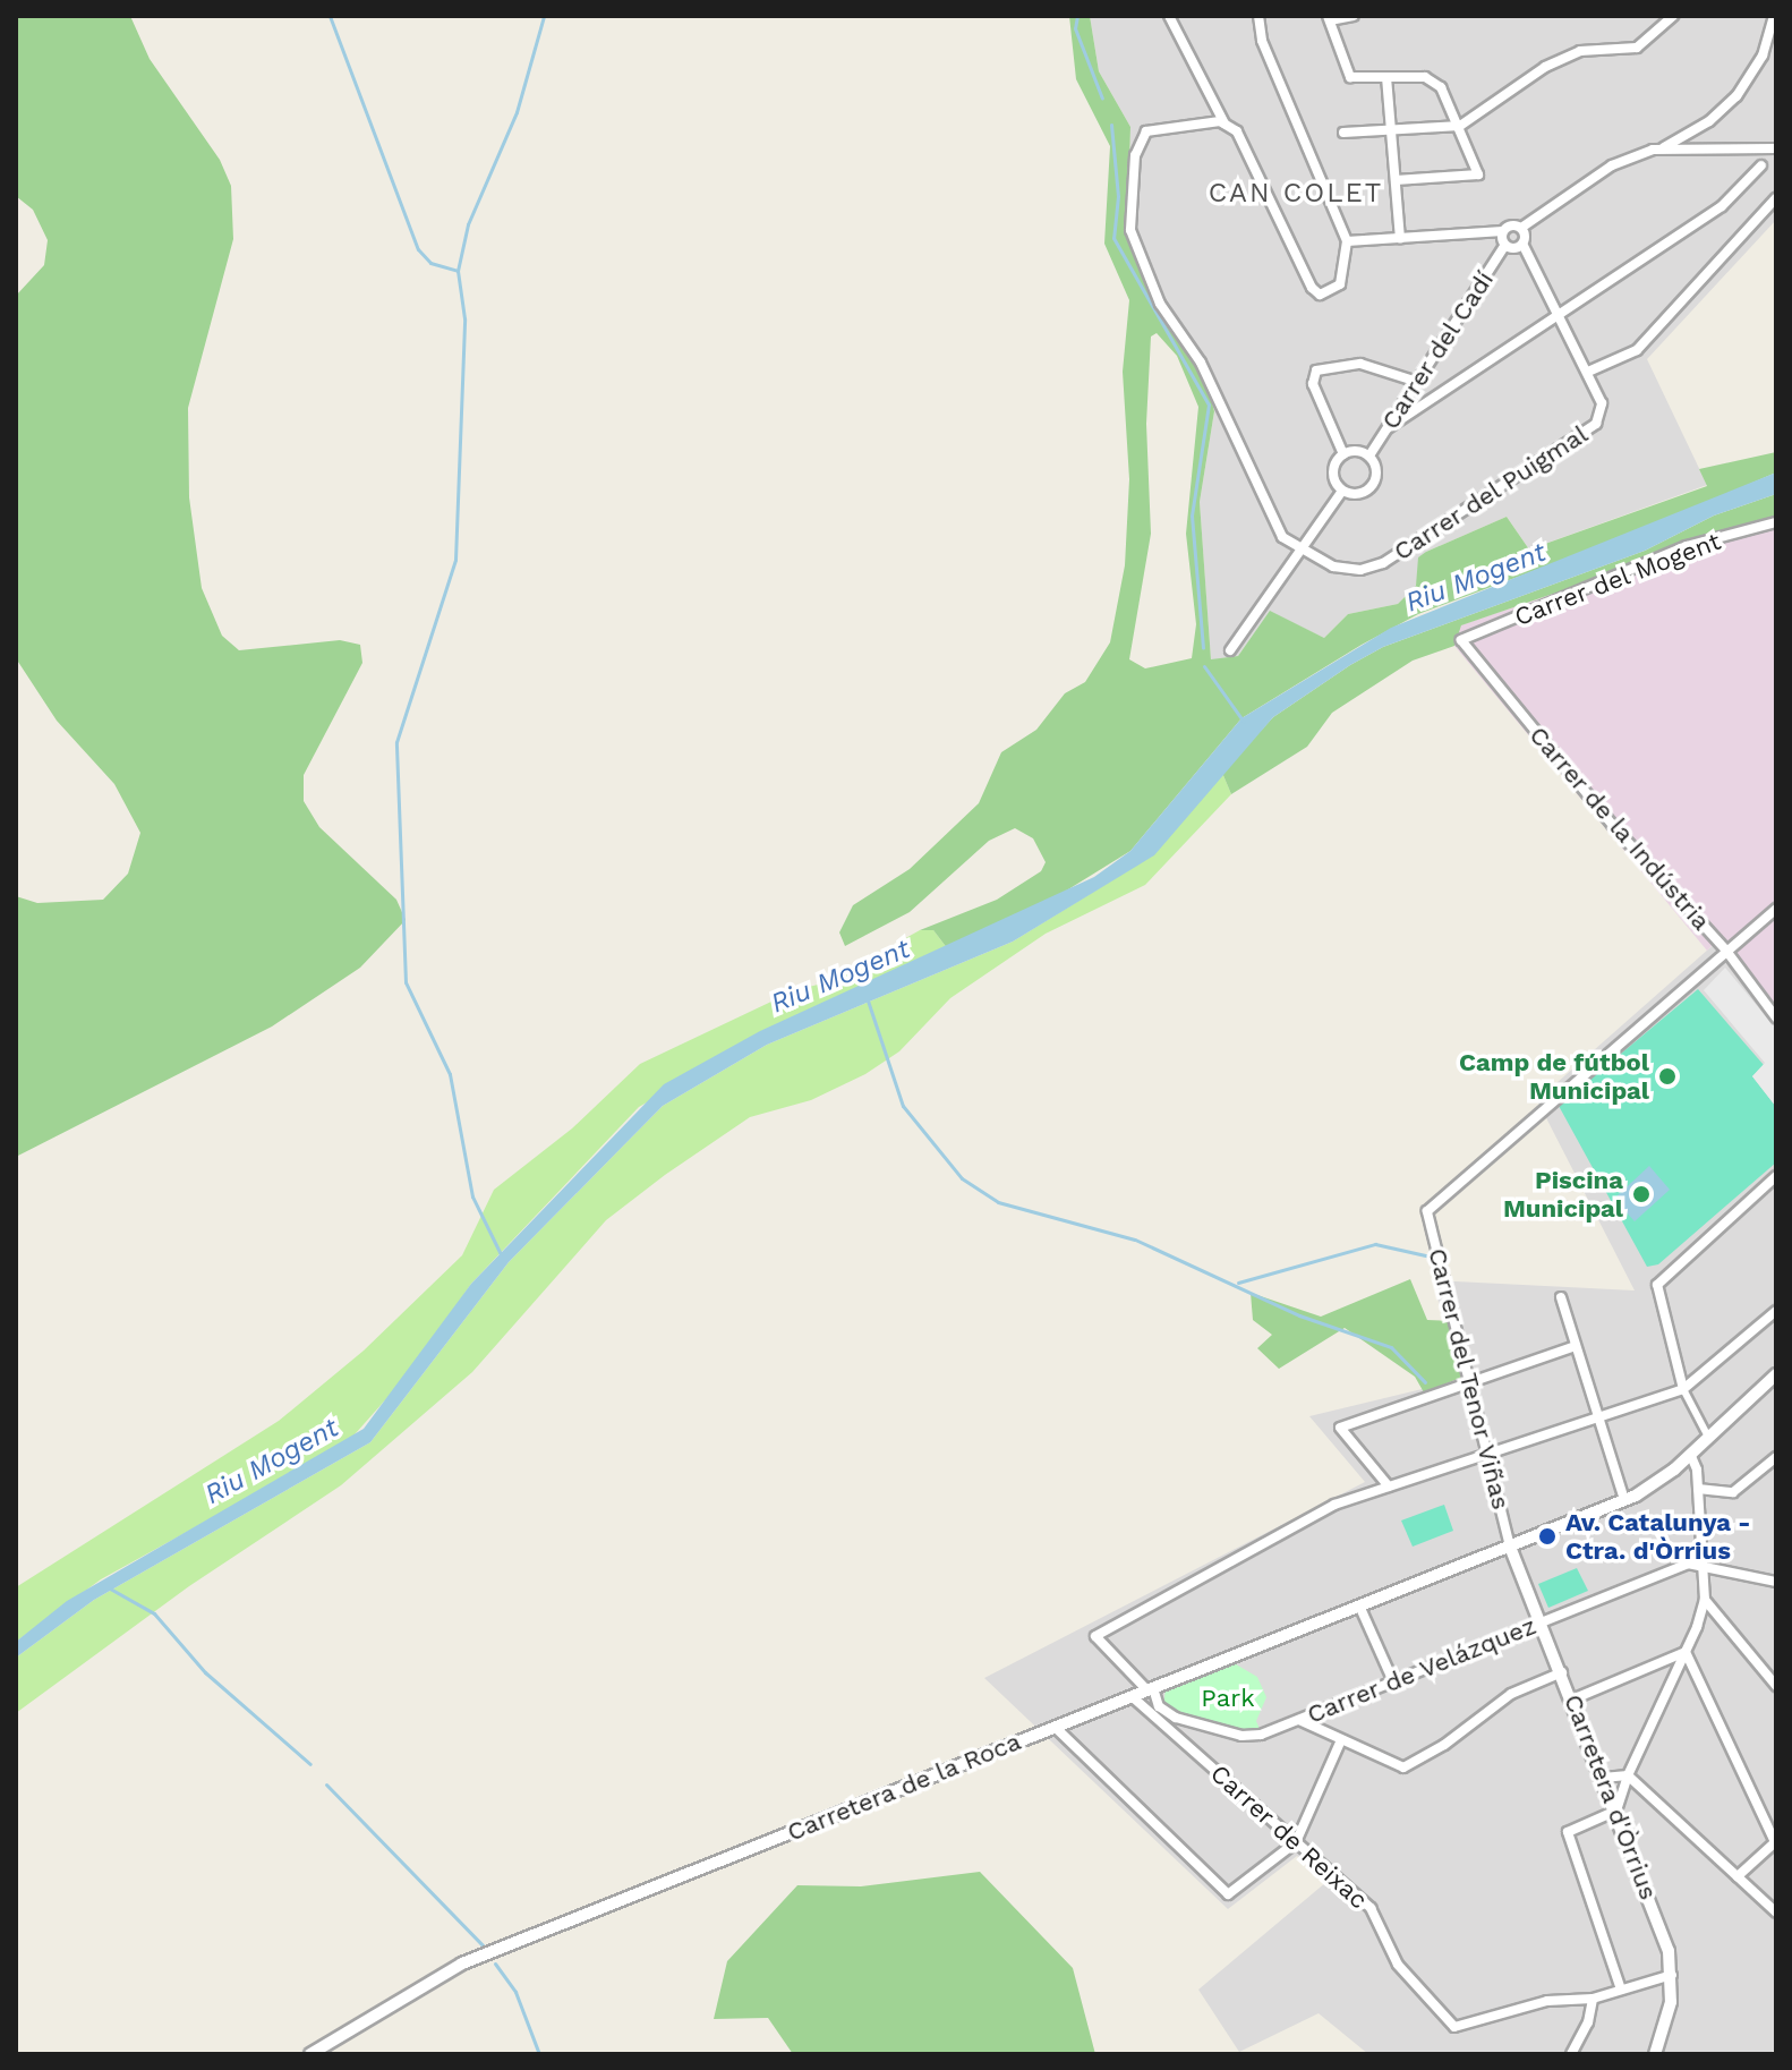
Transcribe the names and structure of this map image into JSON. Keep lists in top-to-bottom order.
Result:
{
  "streets": {
    "street": [
      "Carrer del Cadí",
      "Carrer del Puigmal",
      "Carrer del Mogent",
      "Carrer de la Indústria",
      "Carrer del Tenor Viñas",
      "Carrer de Velázquez",
      "Carretera de la Roca",
      "Carretera d'Òrrius",
      "Carrer de Reixac"
    ]
  },
  "crossings": [
    ["Carrer del Mogent", "Carrer de la Indústria"],
    ["Carrer de la Indústria", "Carrer del Tenor Viñas"],
    ["Carrer del Tenor Viñas", "Carretera de la Roca"],
    ["Carrer del Tenor Viñas", "Carretera d'Òrrius"],
    ["Carrer de Velázquez", "Carretera d'Òrrius"],
    ["Carretera de la Roca", "Carretera d'Òrrius"],
    ["Carretera de la Roca", "Carrer de Reixac"],
    ["Carretera d'Òrrius", "Carrer de Reixac"]
  ],
  "districts": ["CAN COLET"],
  "water": ["Riu Mogent"],
  "parks": ["Park"],
  "places": ["Camp de fútbol Municipal", "Piscina Municipal", "Av. Catalunya - Ctra. d'Òrrius"]
}
